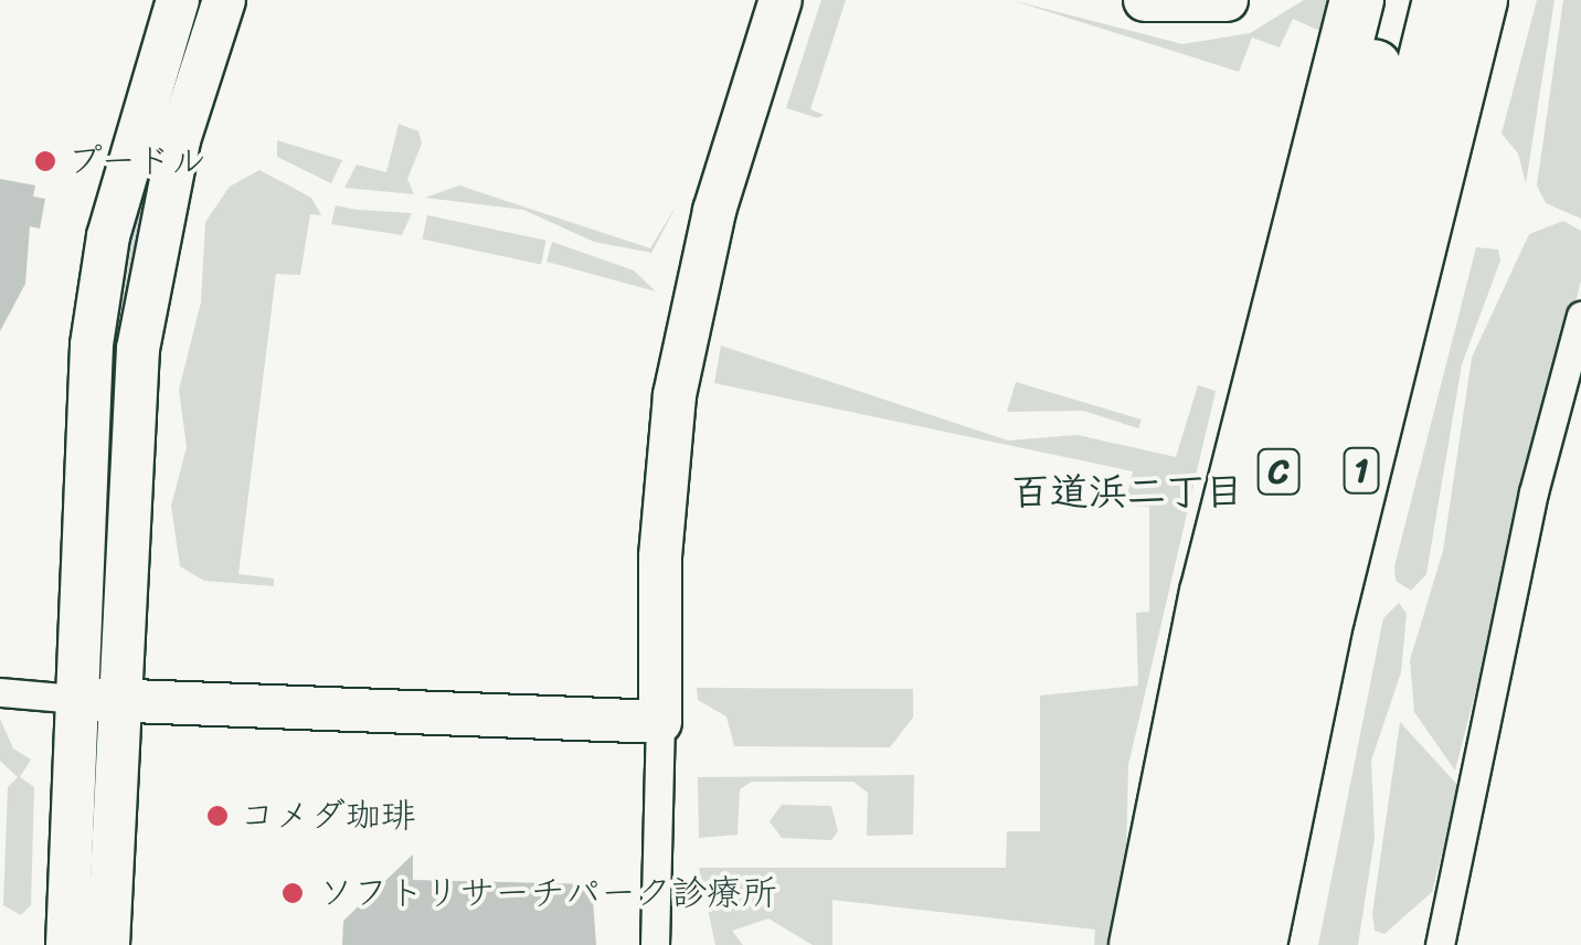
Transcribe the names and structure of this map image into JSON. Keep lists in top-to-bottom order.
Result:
{
  "streets": {
    "highway": ["1", "C"]
  },
  "districts": ["百道浜二丁目"],
  "places": ["プードル", "コメダ珈琲", "ソフトリサーチパーク診療所"]
}
